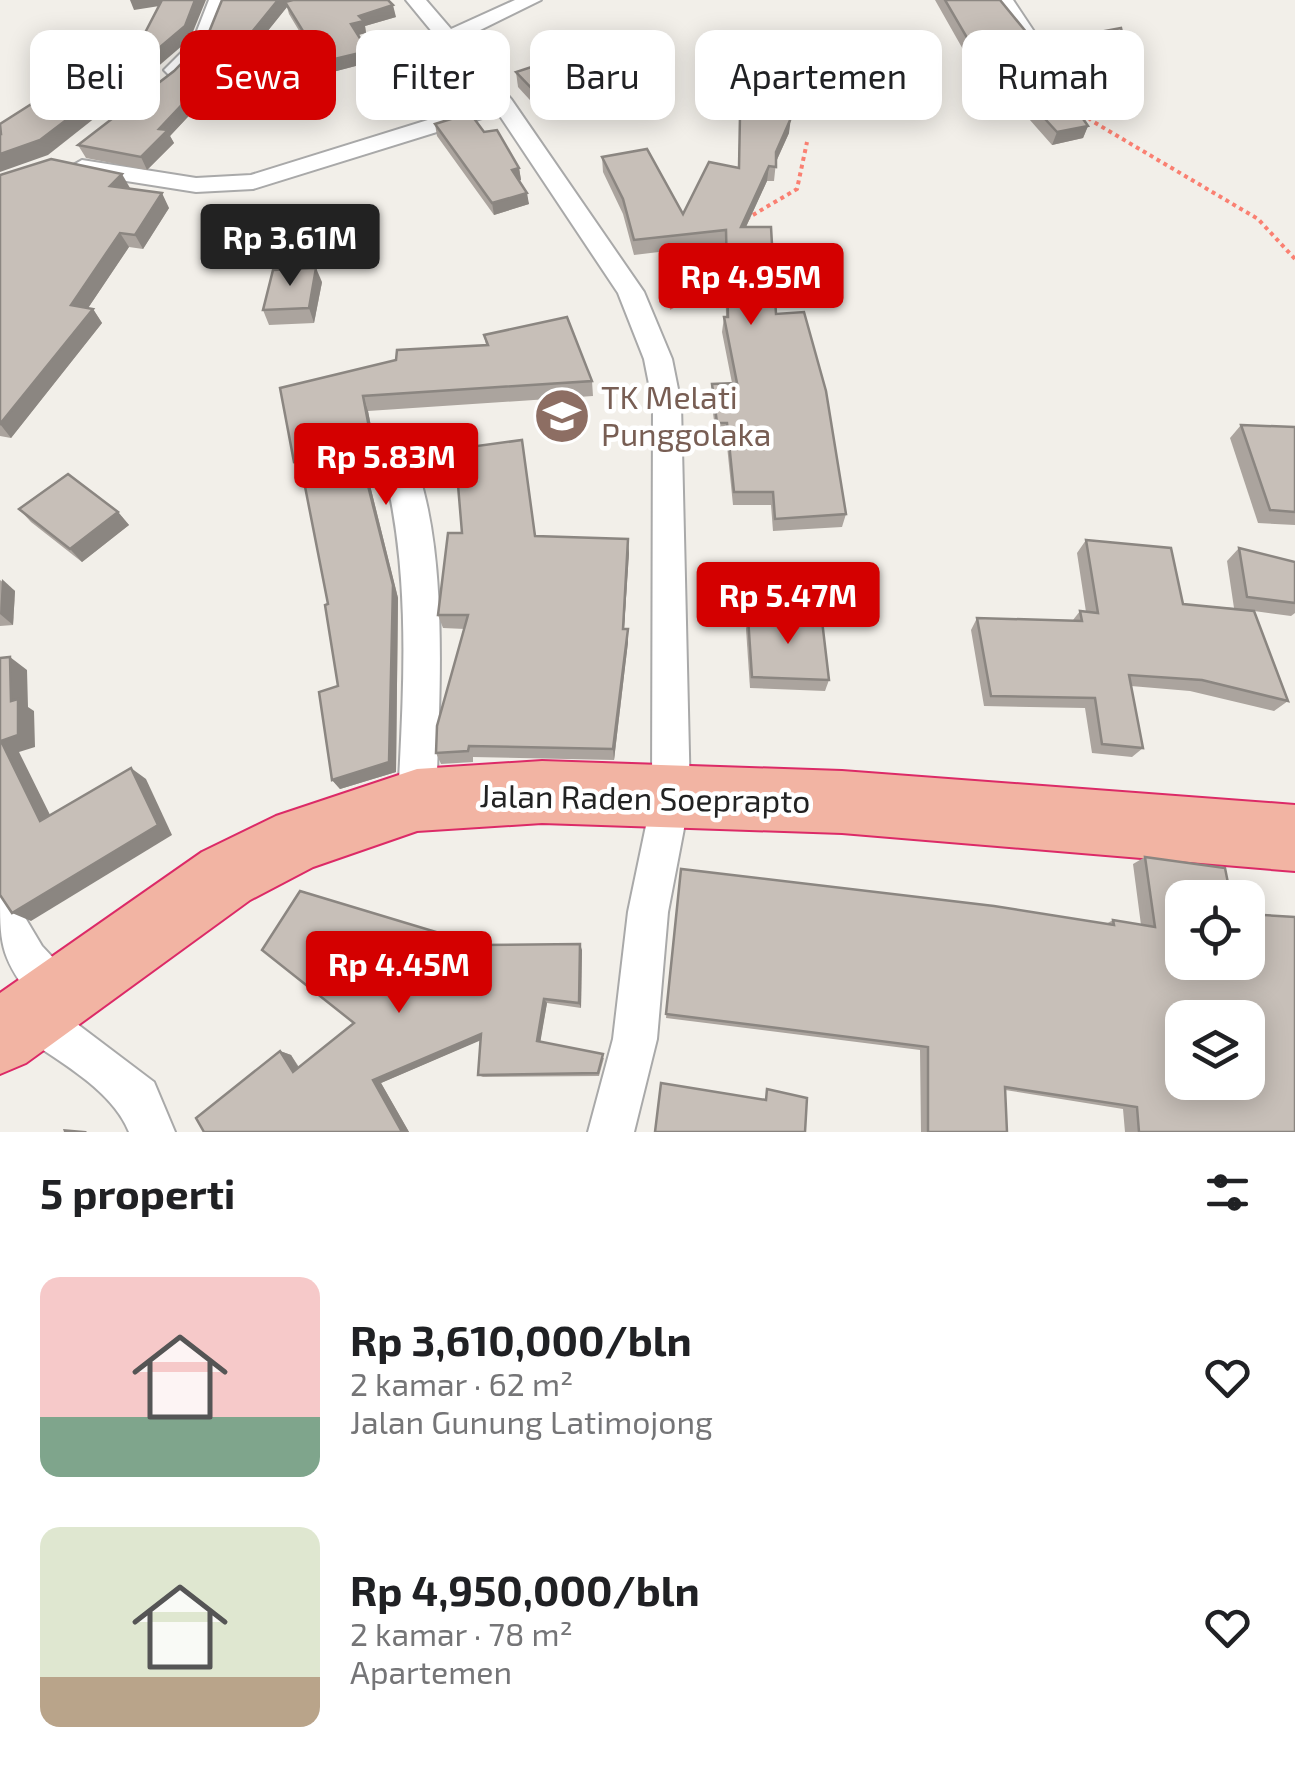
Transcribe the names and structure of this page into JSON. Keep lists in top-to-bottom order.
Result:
{
  "streets": {
    "highway": ["Jalan Raden Soeprapto"]
  },
  "places": {
    "school or university": ["TK Melati Punggolaka"]
  },
  "page": {
    "chip": [
      "Beli",
      "Sewa",
      "Filter",
      "Baru",
      "Apartemen",
      "Rumah"
    ],
    "price": [
      "Rp 3.61M",
      "Rp 4.95M",
      "Rp 5.83M",
      "Rp 5.47M",
      "Rp 4.45M"
    ],
    "heading": "5 properti",
    "list": [
      {
        "name": "Rp 3,610,000/bln",
        "note": "2 kamar · 62 m² · Jalan Gunung Latimojong"
      },
      {
        "name": "Rp 4,950,000/bln",
        "note": "2 kamar · 78 m² · Apartemen"
      }
    ]
  }
}
